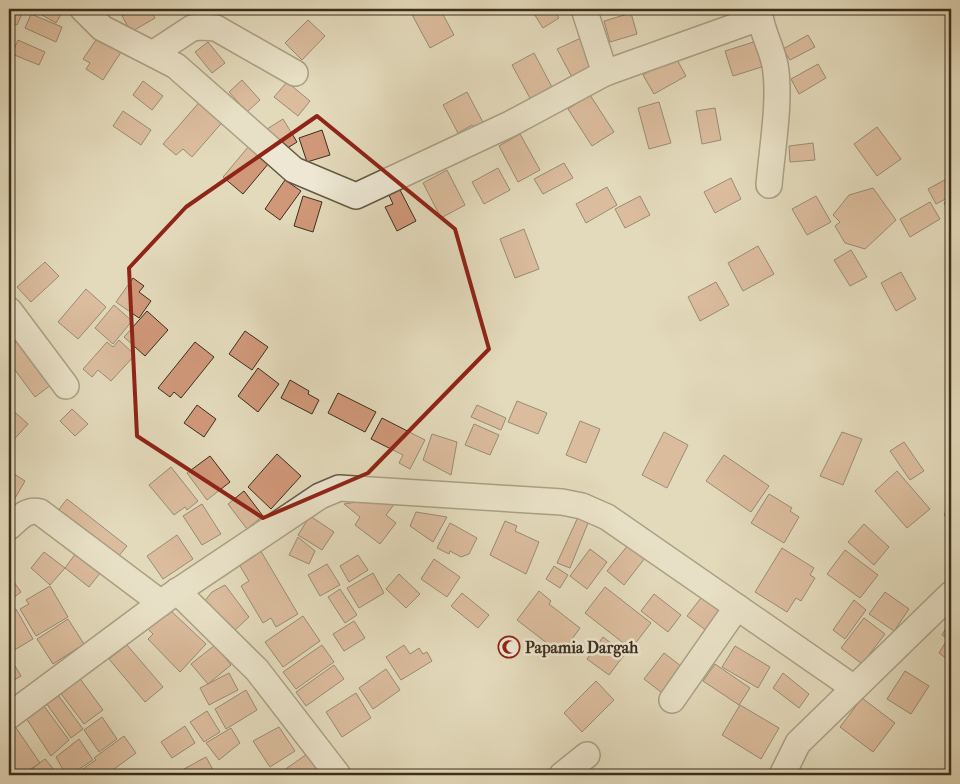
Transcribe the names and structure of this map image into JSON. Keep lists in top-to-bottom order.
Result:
{
  "places": {
    "mosque": ["Papamia Dargah"]
  }
}
